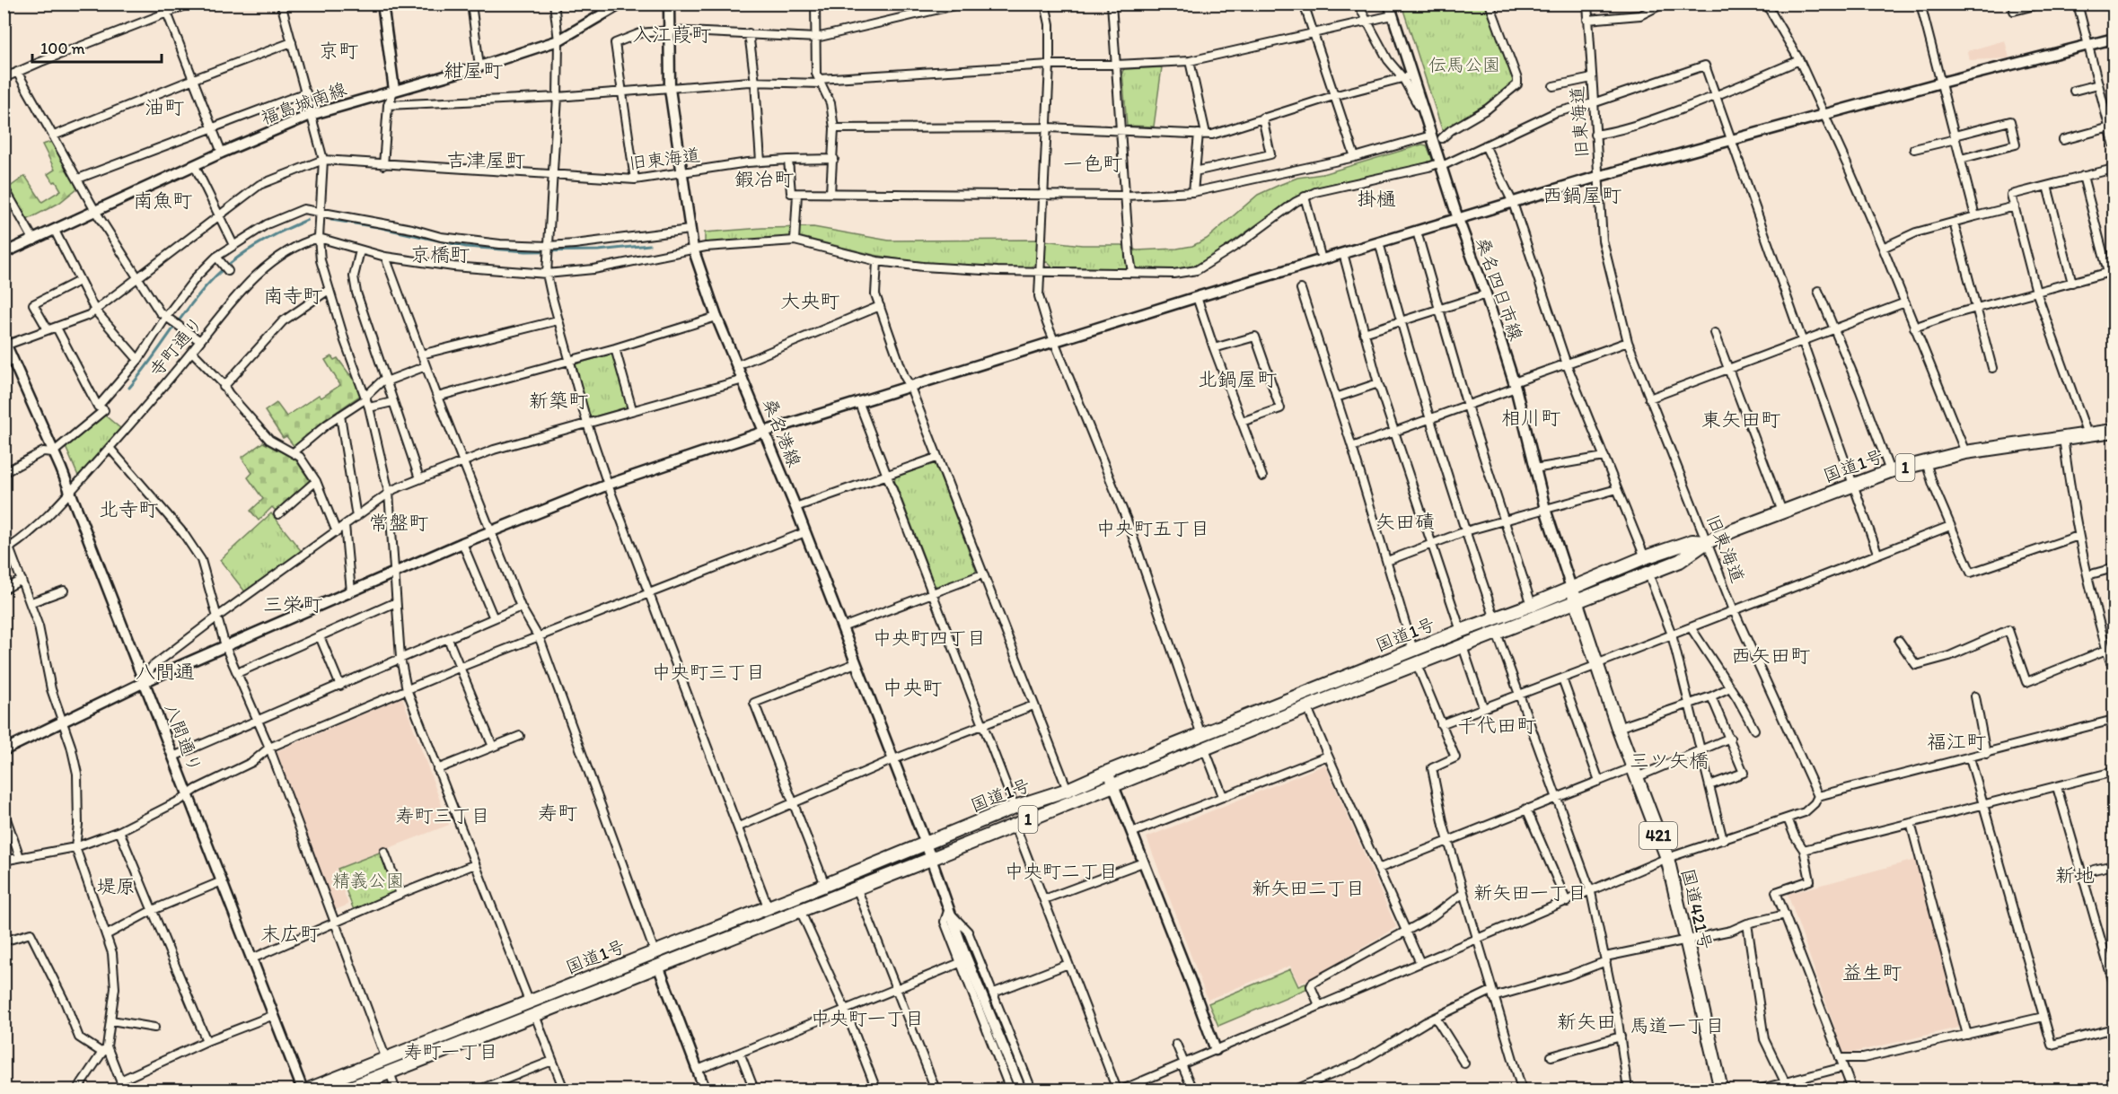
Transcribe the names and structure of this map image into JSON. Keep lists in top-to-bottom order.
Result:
{
  "streets": {
    "highway": [
      "国道1号",
      "1",
      "421",
      "国道421号"
    ],
    "street": [
      "福島城南線",
      "旧東海道",
      "桑名四日市線",
      "寺町通り",
      "桑名港線",
      "八間通り"
    ]
  },
  "crossings": [
    ["旧東海道", "桑名港線"],
    ["旧東海道", "国道1号"],
    ["桑名四日市線", "国道1号"],
    ["桑名四日市線", "国道421号"],
    ["寺町通り", "八間通り"],
    ["桑名港線", "国道1号"],
    ["国道1号", "国道421号"]
  ],
  "districts": [
    "入江葭町",
    "京町",
    "紺屋町",
    "油町",
    "吉津屋町",
    "一色町",
    "鍜冶町",
    "西鍋屋町",
    "掛樋",
    "南魚町",
    "京橋町",
    "南寺町",
    "大央町",
    "北鍋屋町",
    "新築町",
    "相川町",
    "東矢田町",
    "北寺町",
    "矢田磧",
    "常盤町",
    "中央町五丁目",
    "三栄町",
    "中央町四丁目",
    "西矢田町",
    "八間通",
    "中央町三丁目",
    "中央町",
    "千代田町",
    "福江町",
    "三ツ矢橋",
    "寿町",
    "寿町三丁目",
    "中央町二丁目",
    "新地",
    "堤原",
    "新矢田二丁目",
    "新矢田一丁目",
    "末広町",
    "益生町",
    "中央町一丁目",
    "新矢田",
    "馬道一丁目",
    "寿町一丁目"
  ],
  "parks": ["伝馬公園", "精義公園"],
  "scale_bar": "100 m"
}
